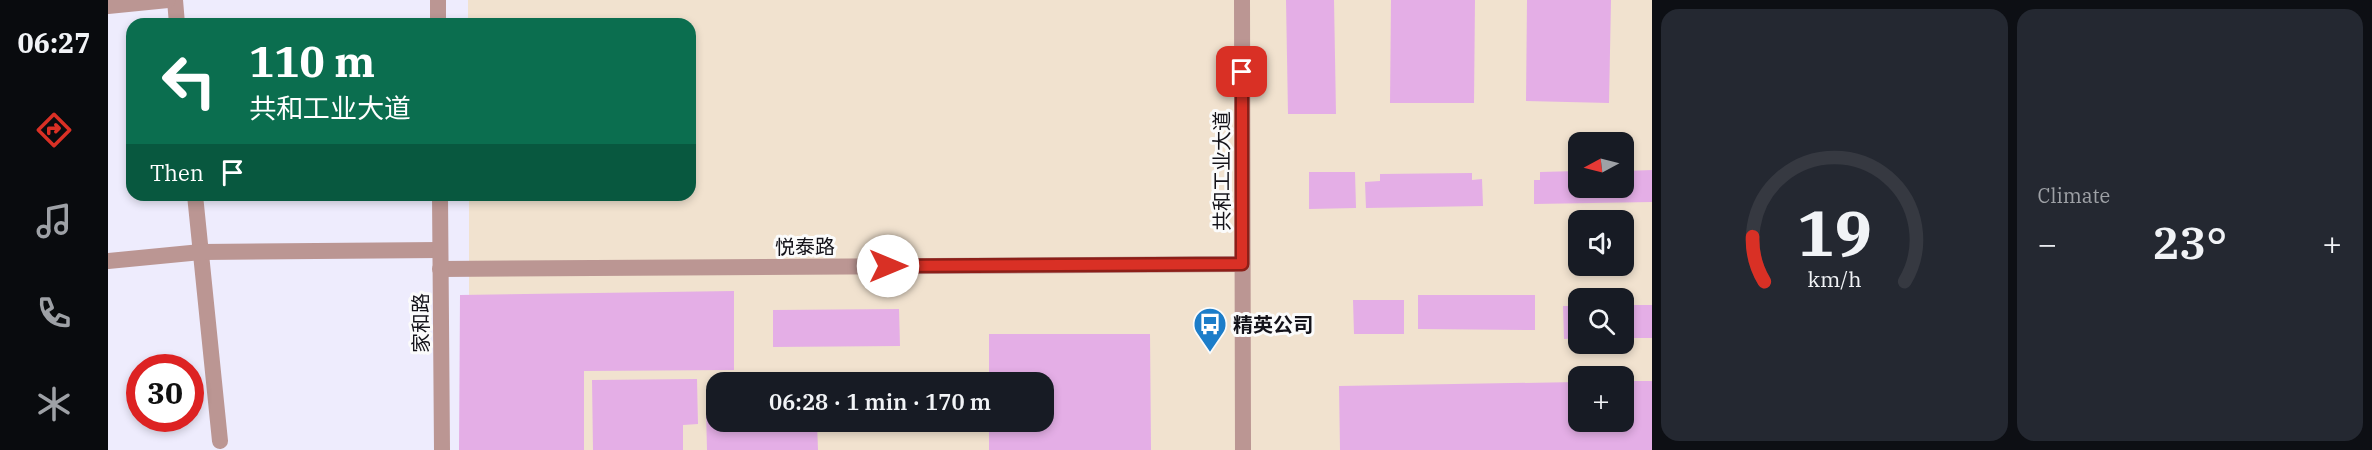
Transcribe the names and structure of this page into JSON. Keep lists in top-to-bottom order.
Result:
{
  "streets": {
    "street": ["共和工业大道", "悦泰路", "家和路"]
  },
  "crossings": [
    ["共和工业大道", "悦泰路"],
    ["悦泰路", "家和路"]
  ],
  "places": {
    "bus stop": ["精英公司"]
  },
  "north": "left",
  "page": {
    "tabs": "06:27",
    "tile": "Climate",
    "turn": ["110 m", "共和工业大道"],
    "map_buttons": "+",
    "then": "Then",
    "heat": ["−", "23°", "+"],
    "limit": "30",
    "trip": "06:28 · 1 min · 170 m",
    "gauge": ["19", "km/h"]
  }
}
